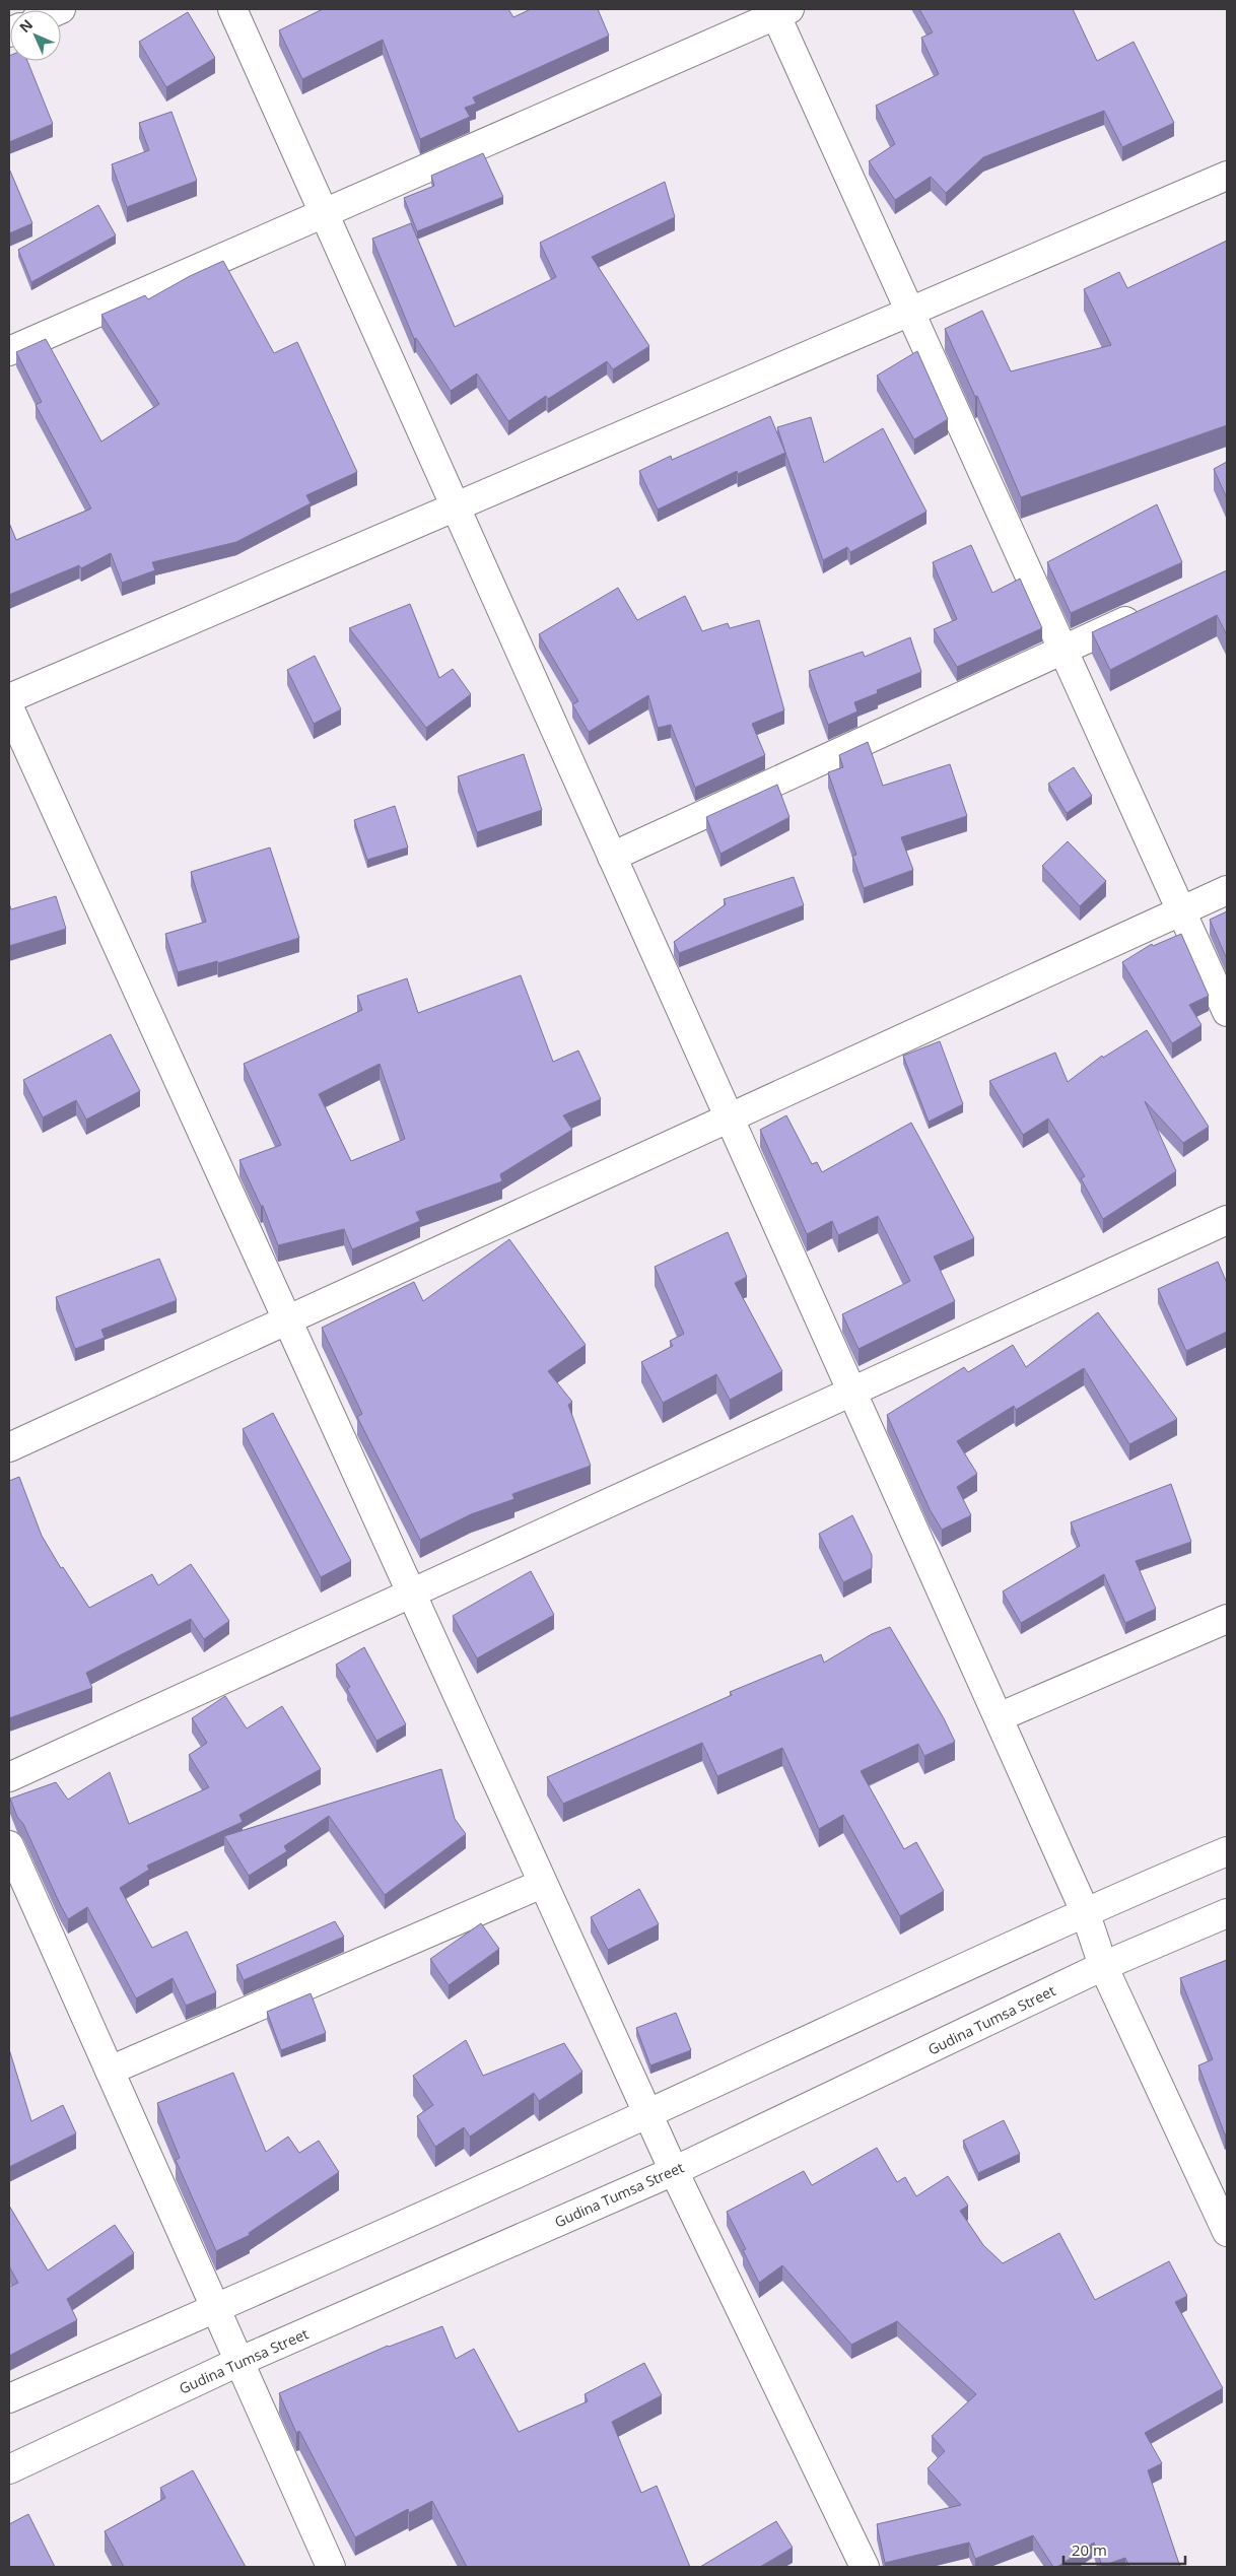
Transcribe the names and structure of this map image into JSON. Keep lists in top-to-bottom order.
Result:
{
  "streets": {
    "street": ["Gudina Tumsa Street"]
  },
  "scale_bar": "20 m",
  "north": "top left"
}
